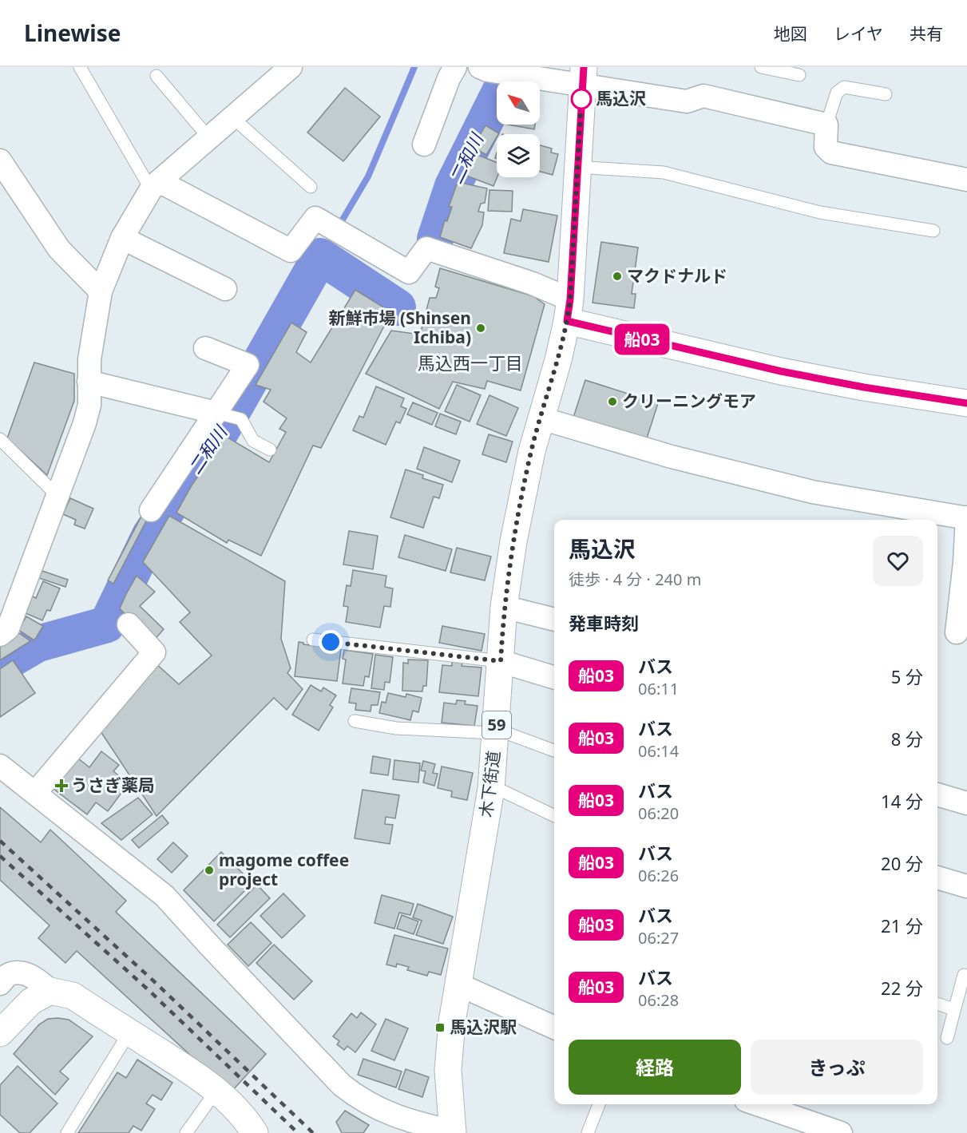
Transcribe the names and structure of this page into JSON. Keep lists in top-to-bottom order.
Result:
{
  "streets": {
    "main road": ["59", "木下街道"]
  },
  "districts": ["馬込西一丁目"],
  "water": ["二和川"],
  "places": {
    "other": [
      "馬込沢",
      "マクドナルド",
      "新鮮市場 (Shinsen Ichiba)",
      "クリーニングモア",
      "magome coffee project"
    ],
    "health": ["うさぎ薬局"],
    "transit": ["馬込沢駅"]
  },
  "lines": ["bus line 船03"],
  "north": "top left",
  "page": {
    "header": "Linewise",
    "nav": ["地図", "レイヤ", "共有"],
    "on_map": "船03",
    "heading": [
      ["馬込沢", "徒歩 · 4 分 · 240 m"],
      "発車時刻"
    ],
    "list": [
      {
        "mark": "船03",
        "name": "バス",
        "note": "06:11",
        "value": "5 分"
      },
      {
        "mark": "船03",
        "name": "バス",
        "note": "06:14",
        "value": "8 分"
      },
      {
        "mark": "船03",
        "name": "バス",
        "note": "06:20",
        "value": "14 分"
      },
      {
        "mark": "船03",
        "name": "バス",
        "note": "06:26",
        "value": "20 分"
      },
      {
        "mark": "船03",
        "name": "バス",
        "note": "06:27",
        "value": "21 分"
      },
      {
        "mark": "船03",
        "name": "バス",
        "note": "06:28",
        "value": "22 分"
      }
    ],
    "buttons": ["経路", "きっぷ"]
  }
}
